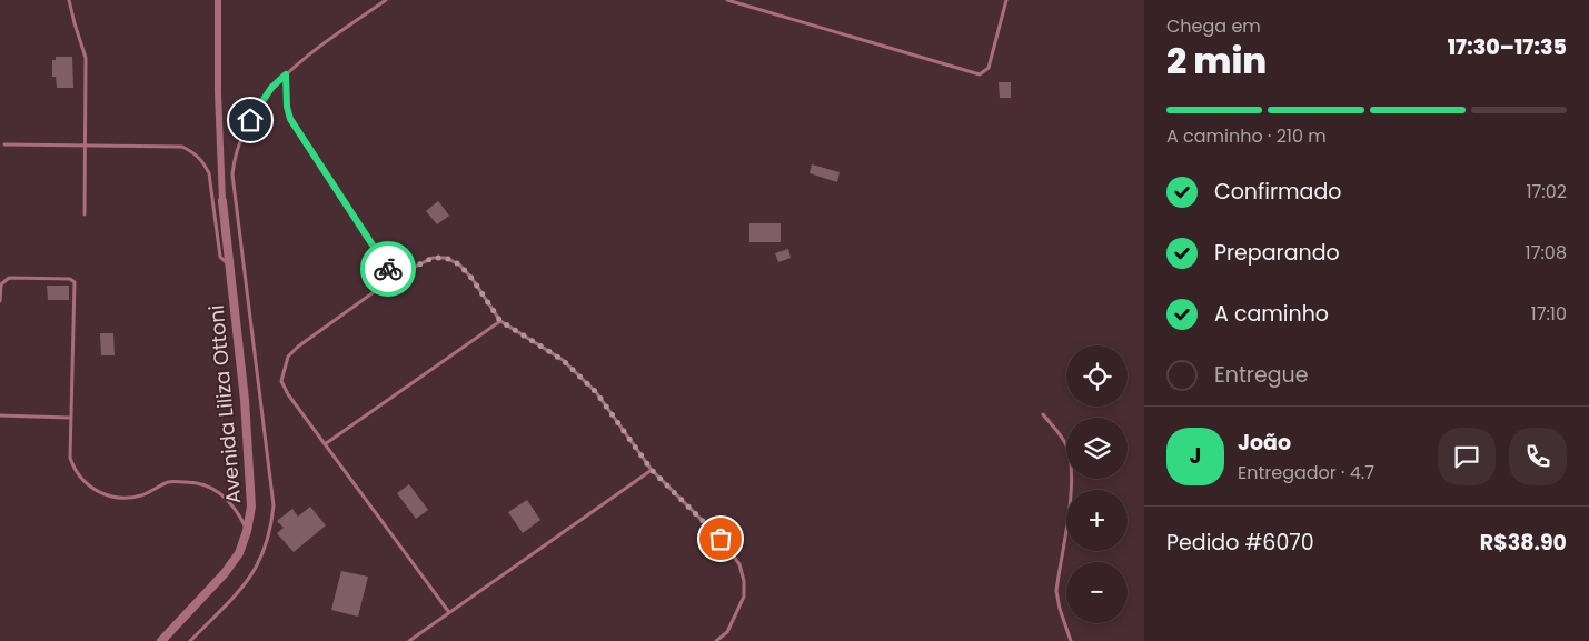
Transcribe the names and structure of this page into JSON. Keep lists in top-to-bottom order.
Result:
{
  "streets": {
    "street": ["Avenida Liliza Ottoni"]
  },
  "page": {
    "heading": ["2 min", "Chega em", "17:30–17:35"],
    "panel": [
      "João",
      "Entregador · 4.7",
      "Pedido #6070",
      "R$38.90"
    ],
    "bar": "A caminho · 210 m",
    "list": [
      ["Confirmado", "17:02"],
      ["Preparando", "17:08"],
      ["A caminho", "17:10"],
      "Entregue"
    ],
    "map_buttons": ["+", "−"],
    "round": "J"
  }
}
